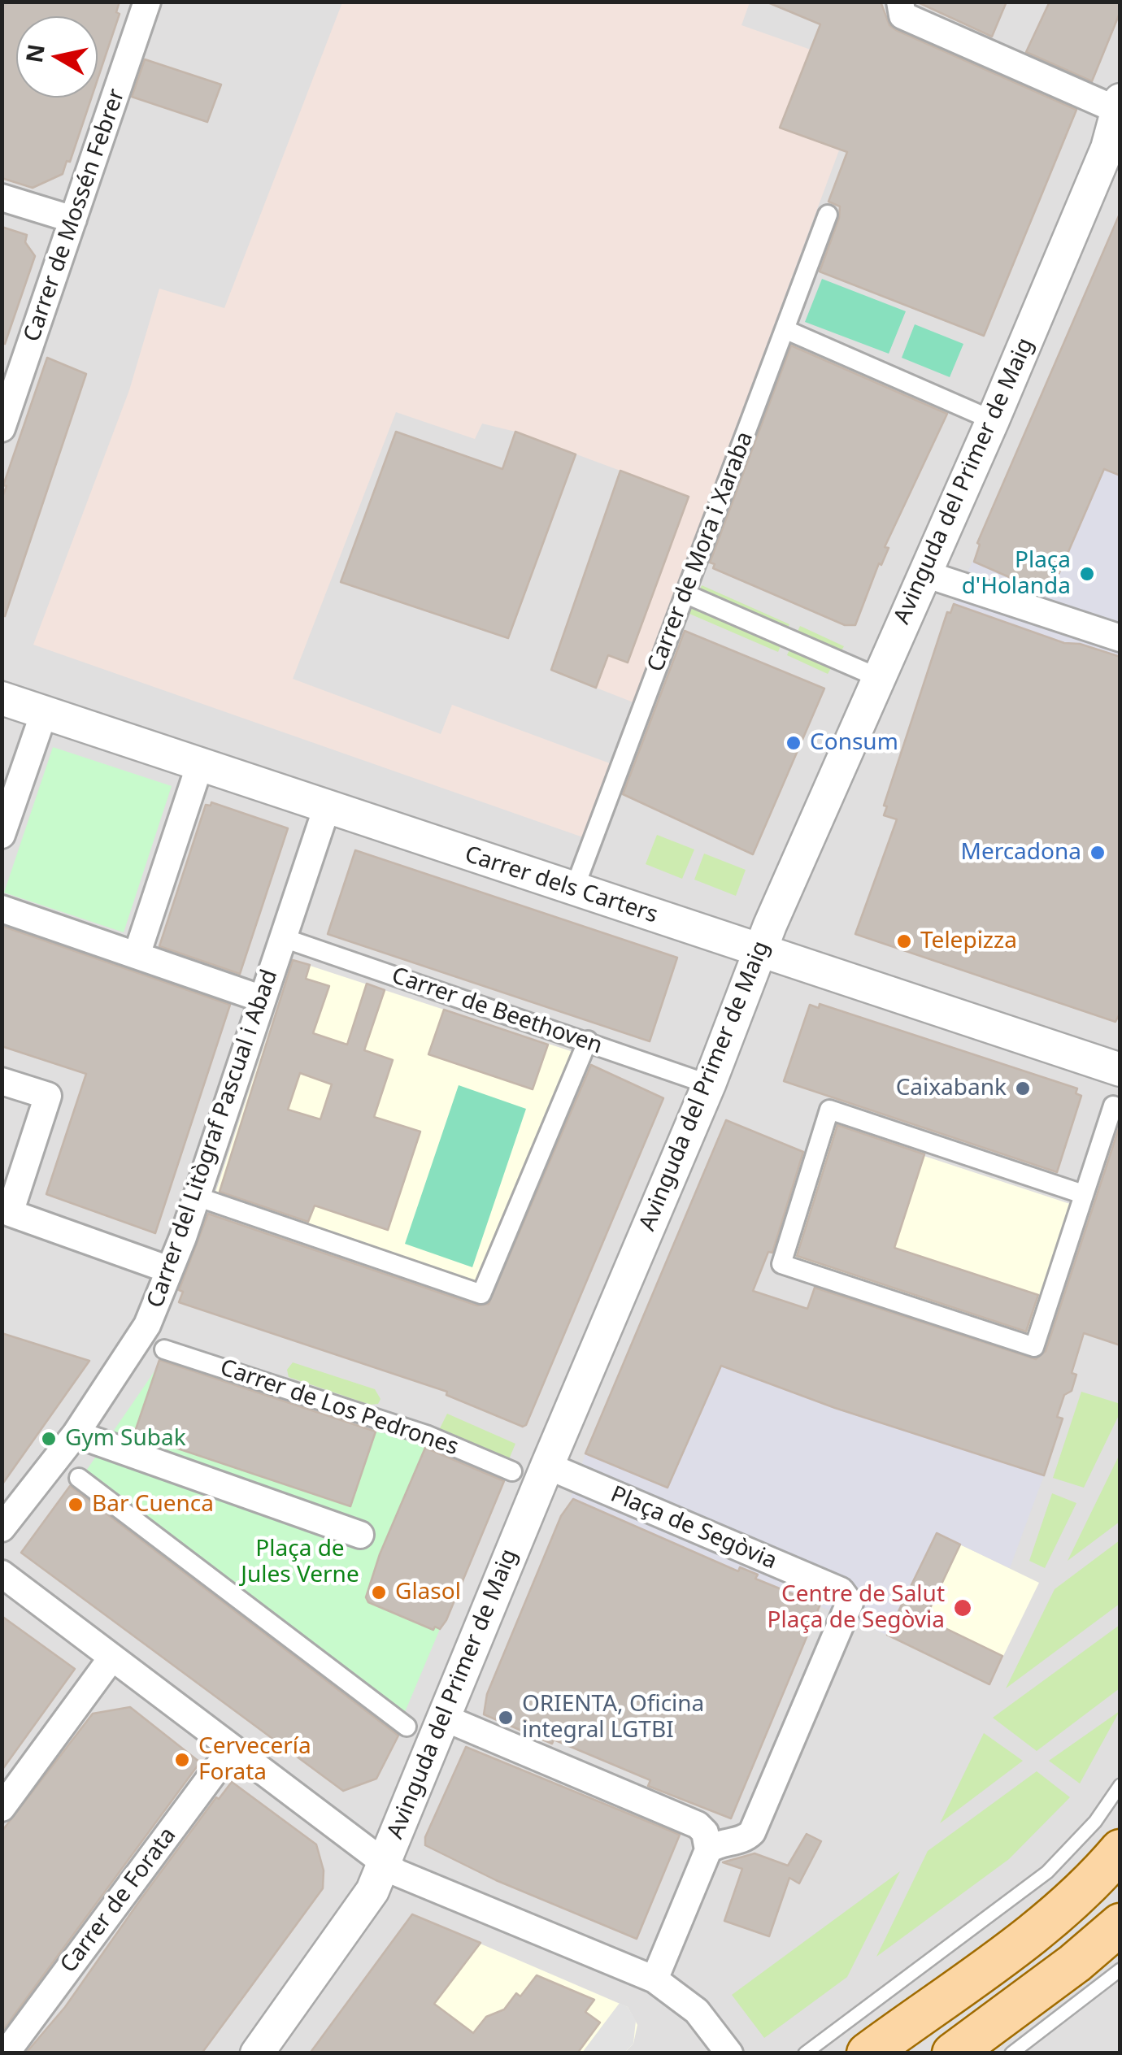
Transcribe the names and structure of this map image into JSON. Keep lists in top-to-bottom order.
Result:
{
  "streets": {
    "street": [
      "Carrer de Mossén Febrer",
      "Avinguda del Primer de Maig",
      "Carrer de Mora i Xaraba",
      "Carrer dels Carters",
      "Carrer de Beethoven",
      "Carrer del Litògraf Pascual i Abad",
      "Carrer de Los Pedrones",
      "Plaça de Segòvia",
      "Carrer de Forata"
    ]
  },
  "crossings": [
    ["Avinguda del Primer de Maig", "Carrer dels Carters"],
    ["Avinguda del Primer de Maig", "Carrer de Beethoven"],
    ["Avinguda del Primer de Maig", "Plaça de Segòvia"],
    ["Carrer de Mora i Xaraba", "Carrer dels Carters"],
    ["Carrer dels Carters", "Carrer del Litògraf Pascual i Abad"],
    ["Carrer de Beethoven", "Carrer del Litògraf Pascual i Abad"]
  ],
  "parks": ["Plaça de Jules Verne"],
  "places": [
    "Plaça d'Holanda",
    "Consum",
    "Mercadona",
    "Telepizza",
    "Caixabank",
    "Gym Subak",
    "Bar Cuenca",
    "Glasol",
    "Centre de Salut Plaça de Segòvia",
    "ORIENTA, Oficina integral LGTBI",
    "Cervecería Forata"
  ],
  "north": "left"
}
